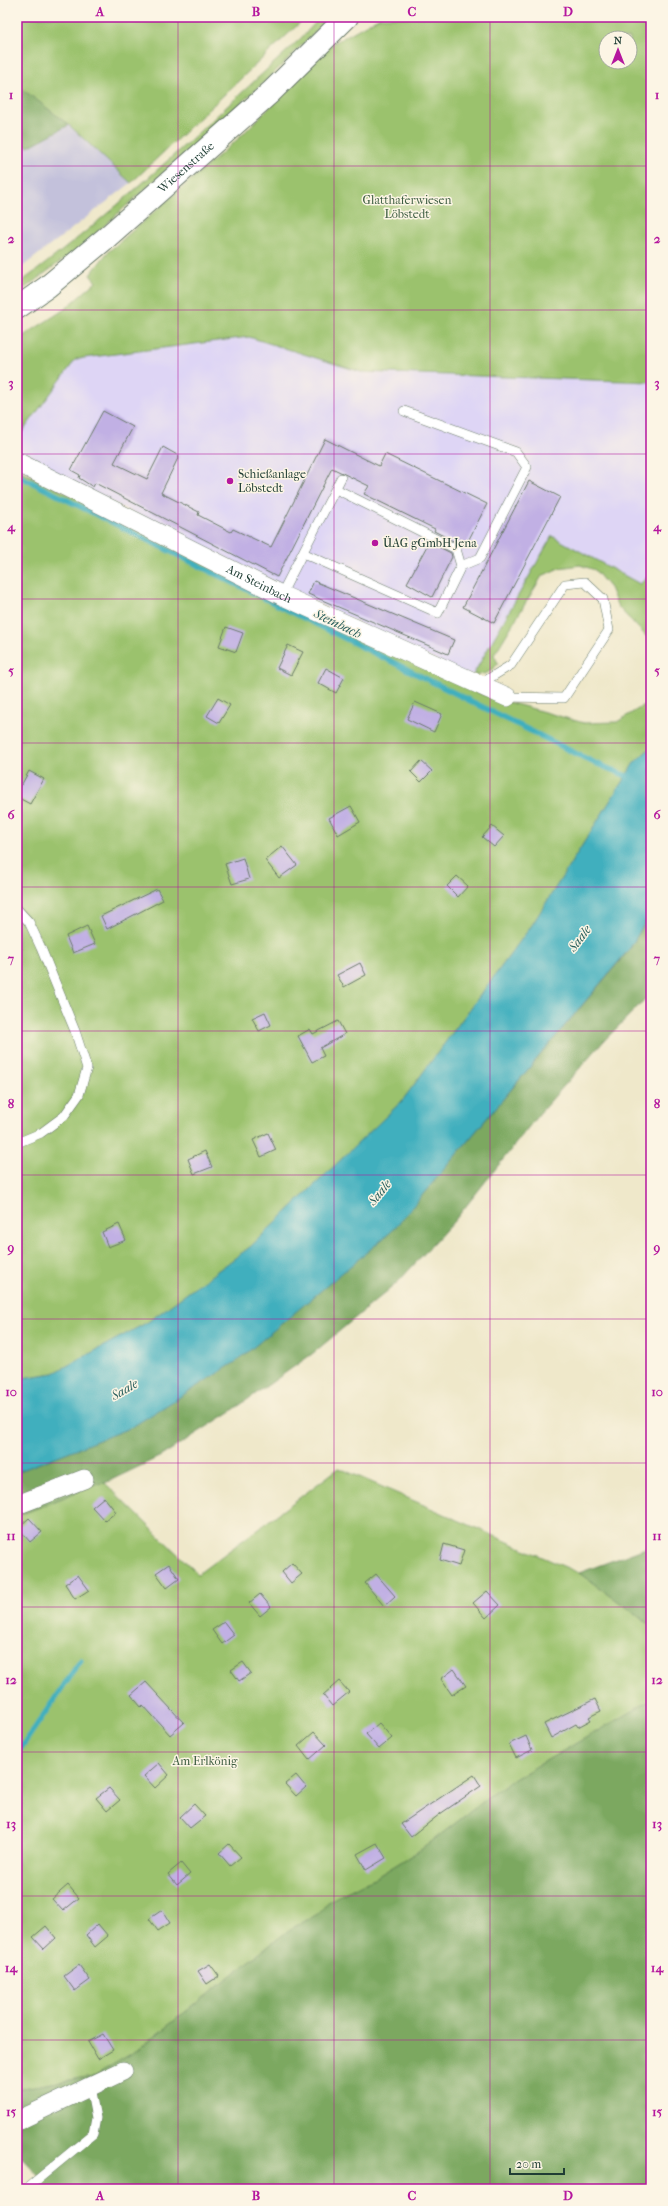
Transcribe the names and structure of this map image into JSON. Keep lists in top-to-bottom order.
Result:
{
  "streets": {
    "street": ["Wiesenstraße", "Am Steinbach"]
  },
  "water": ["Steinbach", "Saale"],
  "parks": ["Glatthaferwiesen Löbstedt", "Am Erlkönig"],
  "places": ["Schießanlage Löbstedt", "ÜAG gGmbH Jena"],
  "scale_bar": "20 m",
  "north": "top",
  "grid": {
    "columns": [
      "A",
      "B",
      "C",
      "D"
    ],
    "rows": [
      "1",
      "2",
      "3",
      "4",
      "5",
      "6",
      "7",
      "8",
      "9",
      "10",
      "11",
      "12",
      "13",
      "14",
      "15"
    ]
  }
}
